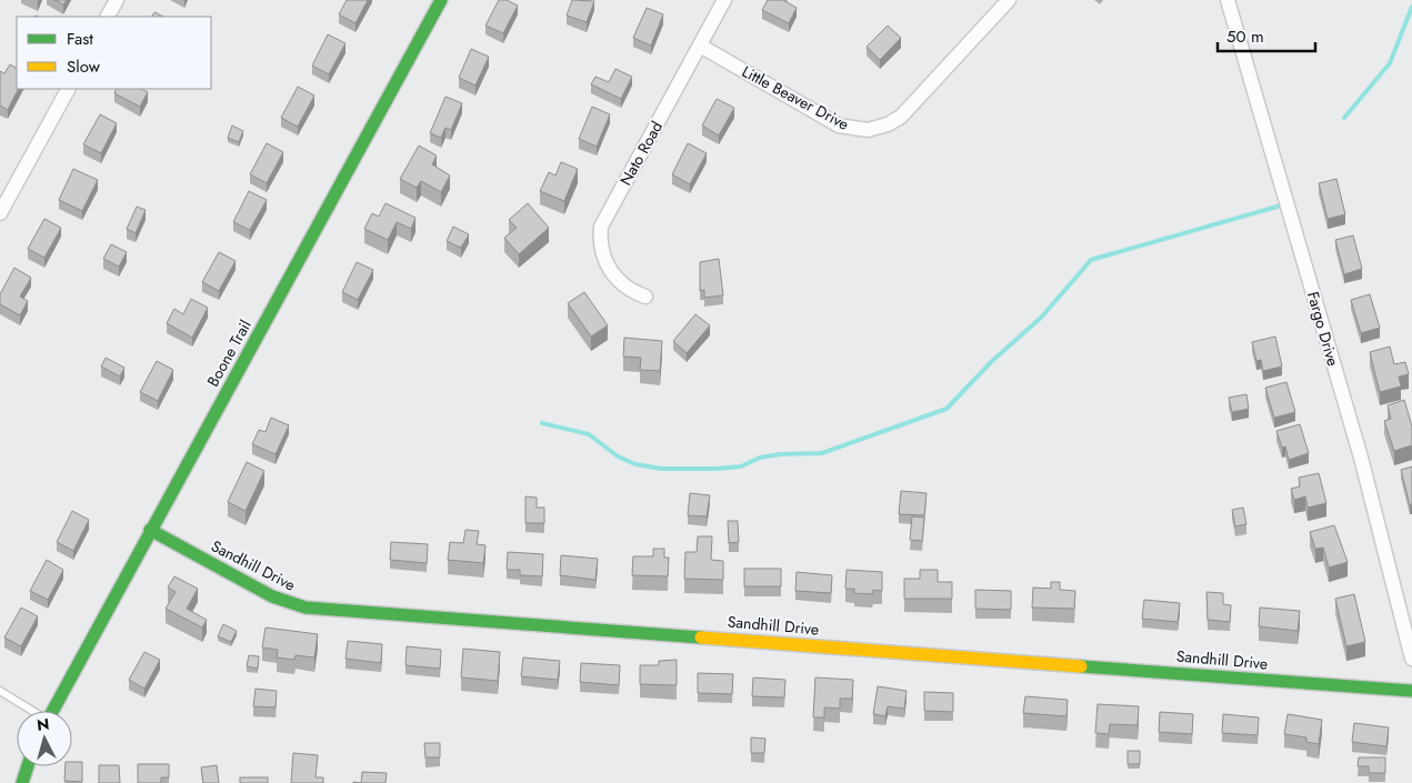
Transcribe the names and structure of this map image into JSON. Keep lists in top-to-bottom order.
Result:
{
  "streets": {
    "street": [
      "Little Beaver Drive",
      "Nato Road",
      "Fargo Drive",
      "Boone Trail",
      "Sandhill Drive"
    ]
  },
  "crossings": [
    ["Little Beaver Drive", "Nato Road"],
    ["Boone Trail", "Sandhill Drive"]
  ],
  "legend": ["Fast", "Slow"],
  "scale_bar": "50 m",
  "north": "top"
}
